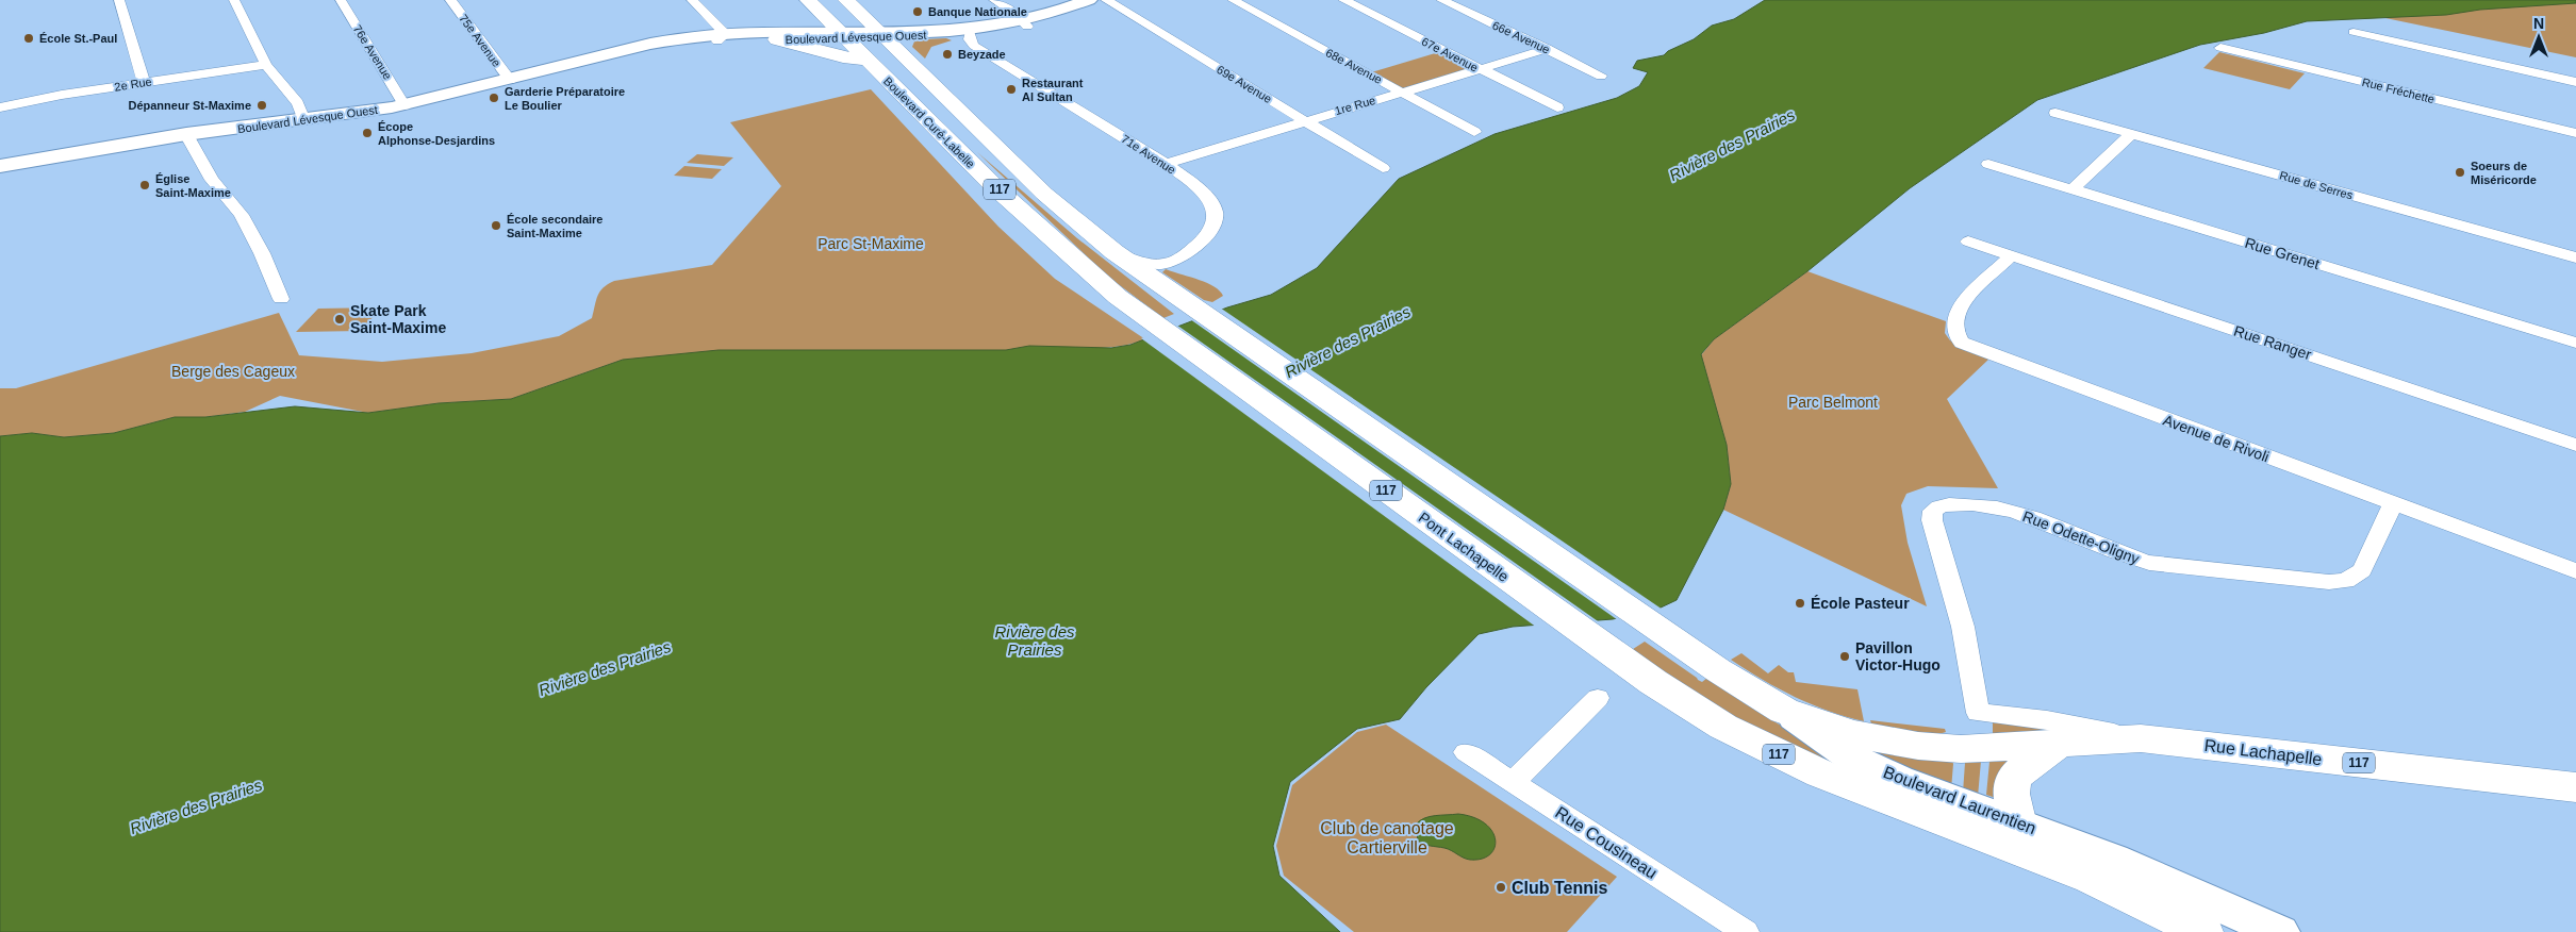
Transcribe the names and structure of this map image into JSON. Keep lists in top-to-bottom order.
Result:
{
  "streets": {
    "main road": [
      "Boulevard Curé-Labelle",
      "117",
      "Pont Lachapelle",
      "Rue Lachapelle",
      "Boulevard Laurentien"
    ],
    "street": [
      "Boulevard Lévesque Ouest",
      "66e Avenue",
      "75e Avenue",
      "76e Avenue",
      "67e Avenue",
      "68e Avenue",
      "2e Rue",
      "69e Avenue",
      "Rue Fréchette",
      "1re Rue",
      "71e Avenue",
      "Rue de Serres",
      "Rue Grenet",
      "Rue Ranger",
      "Avenue de Rivoli",
      "Rue Odette-Oligny",
      "Rue Cousineau"
    ]
  },
  "crossings": [
    ["Boulevard Lévesque Ouest", "75e Avenue"],
    ["Boulevard Lévesque Ouest", "76e Avenue"],
    ["Boulevard Lévesque Ouest", "Boulevard Curé-Labelle"],
    ["Boulevard Lévesque Ouest", "71e Avenue"],
    ["Boulevard Lévesque Ouest", "117"],
    ["66e Avenue", "1re Rue"],
    ["67e Avenue", "1re Rue"],
    ["68e Avenue", "1re Rue"],
    ["69e Avenue", "1re Rue"],
    ["1re Rue", "71e Avenue"],
    ["Boulevard Curé-Labelle", "Pont Lachapelle"],
    ["71e Avenue", "117"],
    ["71e Avenue", "Boulevard Laurentien"],
    ["117", "Boulevard Laurentien"],
    ["Rue Ranger", "Avenue de Rivoli"],
    ["Avenue de Rivoli", "Rue Odette-Oligny"],
    ["Rue Odette-Oligny", "Rue Lachapelle"],
    ["Pont Lachapelle", "Boulevard Laurentien"],
    ["Rue Lachapelle", "Boulevard Laurentien"]
  ],
  "water": ["Rivière des Prairies"],
  "parks": [
    "Parc St-Maxime",
    "Berge des Cageux",
    "Parc Belmont",
    "Club de canotage Cartierville"
  ],
  "places": [
    "Banque Nationale",
    "École St.-Paul",
    "Beyzade",
    "Restaurant Al Sultan",
    "Garderie Préparatoire Le Boulier",
    "Dépanneur St-Maxime",
    "Écope Alphonse-Desjardins",
    "Soeurs de Miséricorde",
    "Église Saint-Maxime",
    "École secondaire Saint-Maxime",
    "Skate Park Saint-Maxime",
    "École Pasteur",
    "Pavillon Victor-Hugo",
    "Club Tennis"
  ],
  "north": "top"
}
